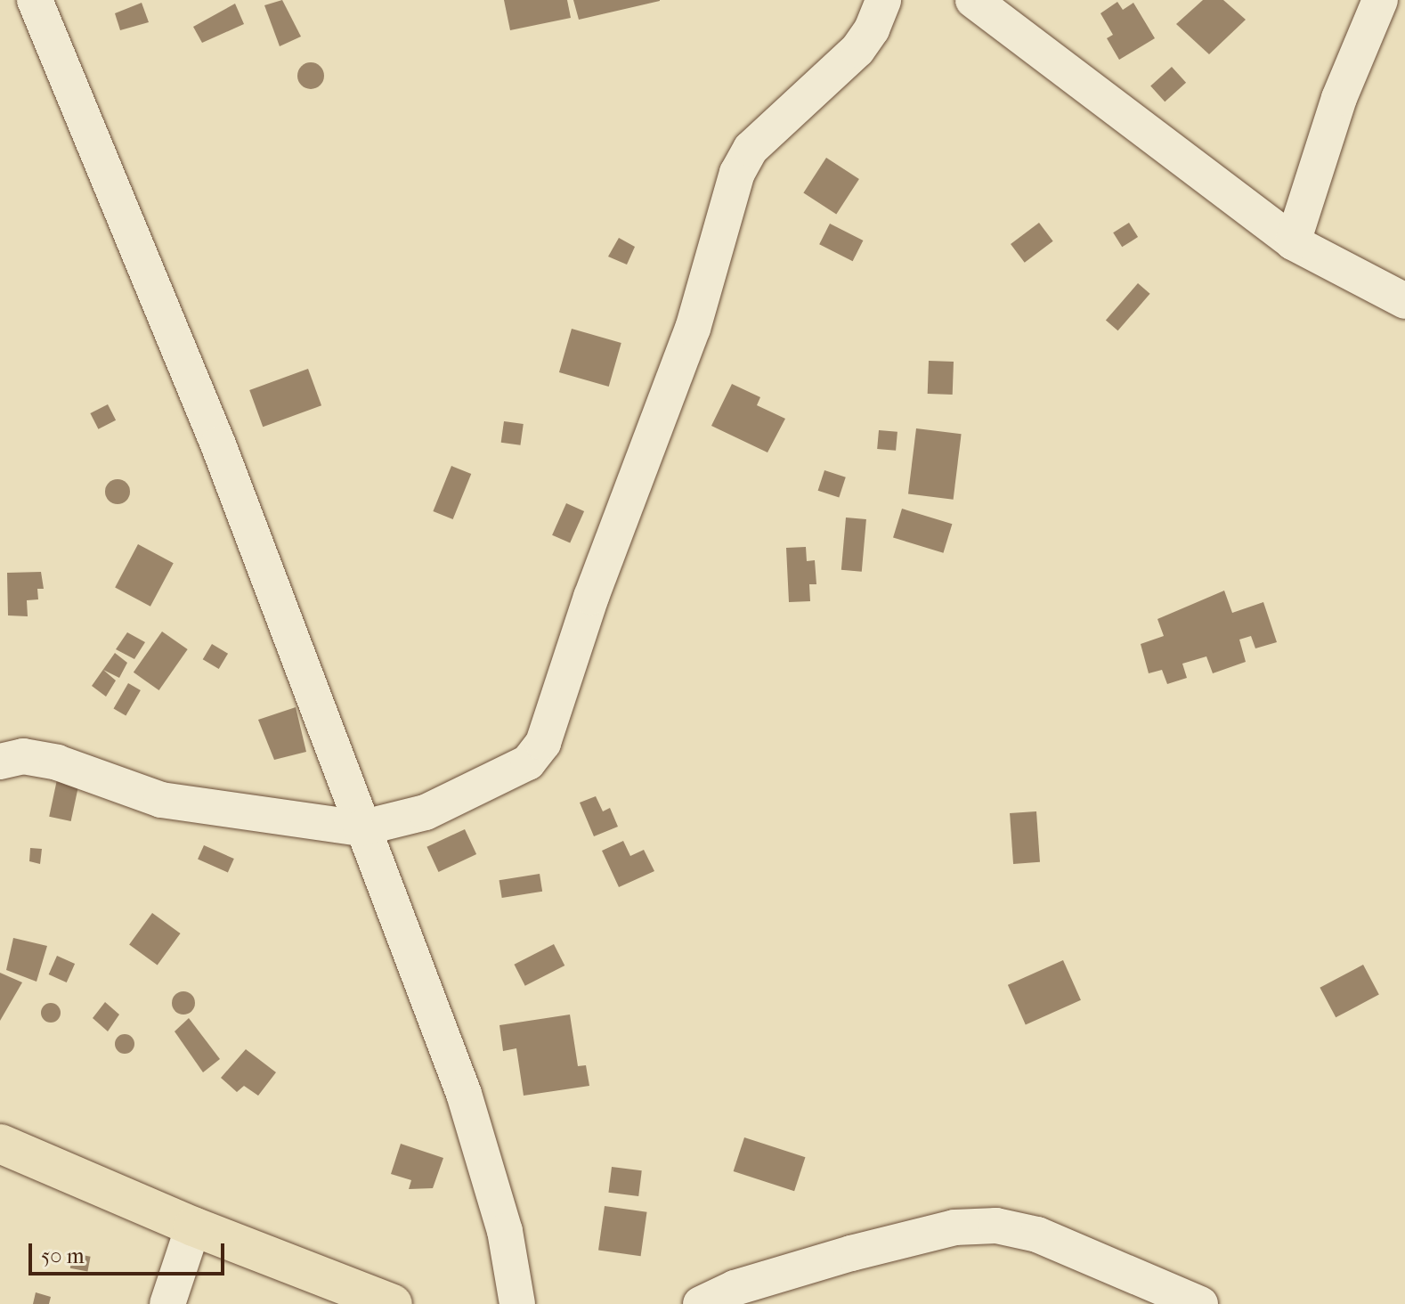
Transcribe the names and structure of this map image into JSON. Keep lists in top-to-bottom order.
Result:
{
  "scale_bar": "50 m"
}
